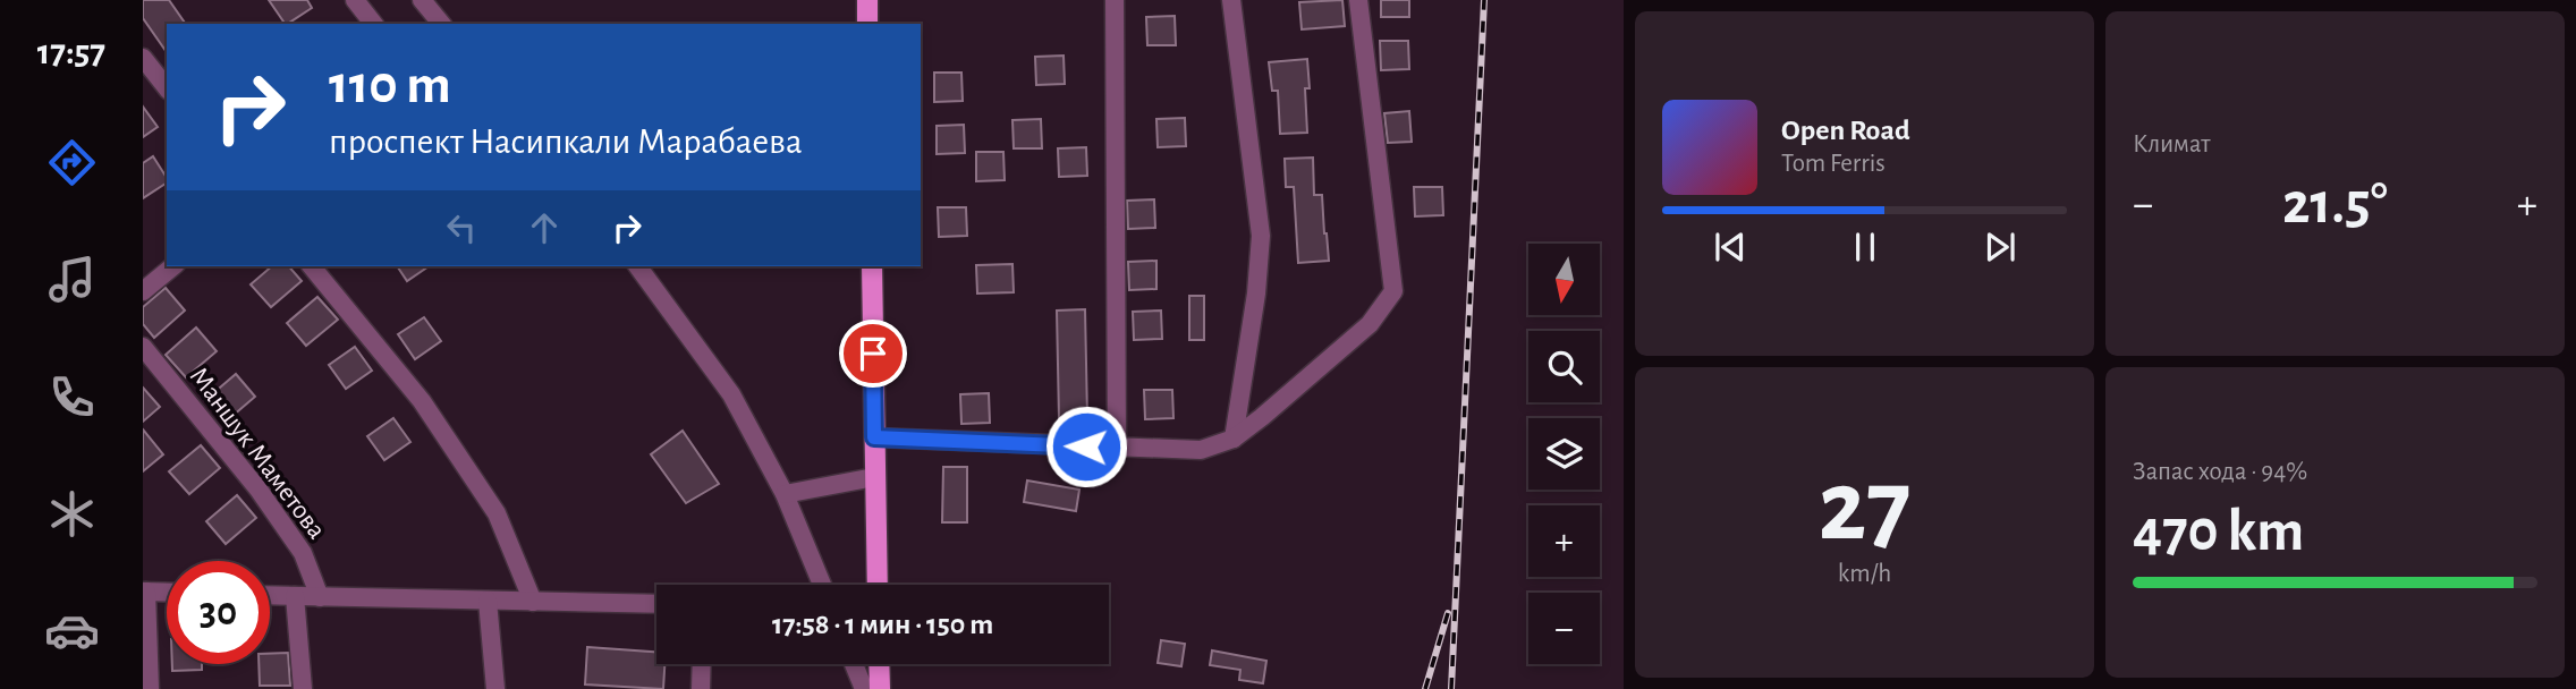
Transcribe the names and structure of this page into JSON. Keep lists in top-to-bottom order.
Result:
{
  "streets": {
    "street": ["Маншук Маметова"]
  },
  "north": "bottom",
  "page": {
    "tabs": "17:57",
    "tile": [
      "Климат",
      ["27", "km/h"],
      ["Запас хода · 94%", "470 km"]
    ],
    "turn": ["110 m", "проспект Насипкали Марабаева"],
    "song": ["Open Road", "Tom Ferris"],
    "heat": ["−", "21.5°", "+"],
    "map_buttons": ["+", "−"],
    "limit": "30",
    "trip": "17:58 · 1 мин · 150 m"
  }
}
